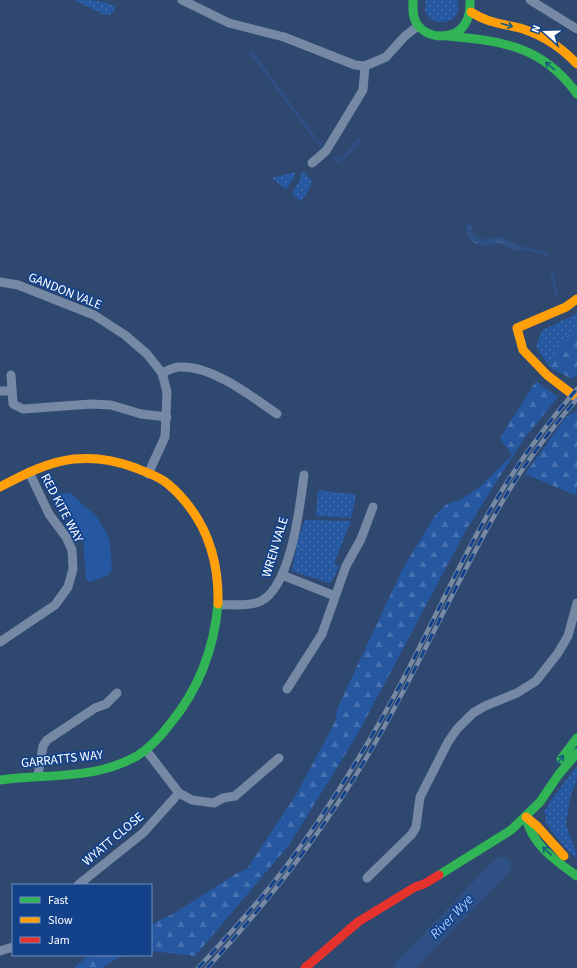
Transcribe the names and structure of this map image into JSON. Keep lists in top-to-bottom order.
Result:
{
  "streets": {
    "street": [
      "GANDON VALE",
      "RED KITE WAY",
      "WREN VALE",
      "GARRATTS WAY",
      "WYATT CLOSE"
    ]
  },
  "crossings": [
    ["GANDON VALE", "GARRATTS WAY"],
    ["RED KITE WAY", "GARRATTS WAY"],
    ["WREN VALE", "GARRATTS WAY"]
  ],
  "water": ["River Wye"],
  "legend": ["Fast", "Slow", "Jam"],
  "north": "left"
}
